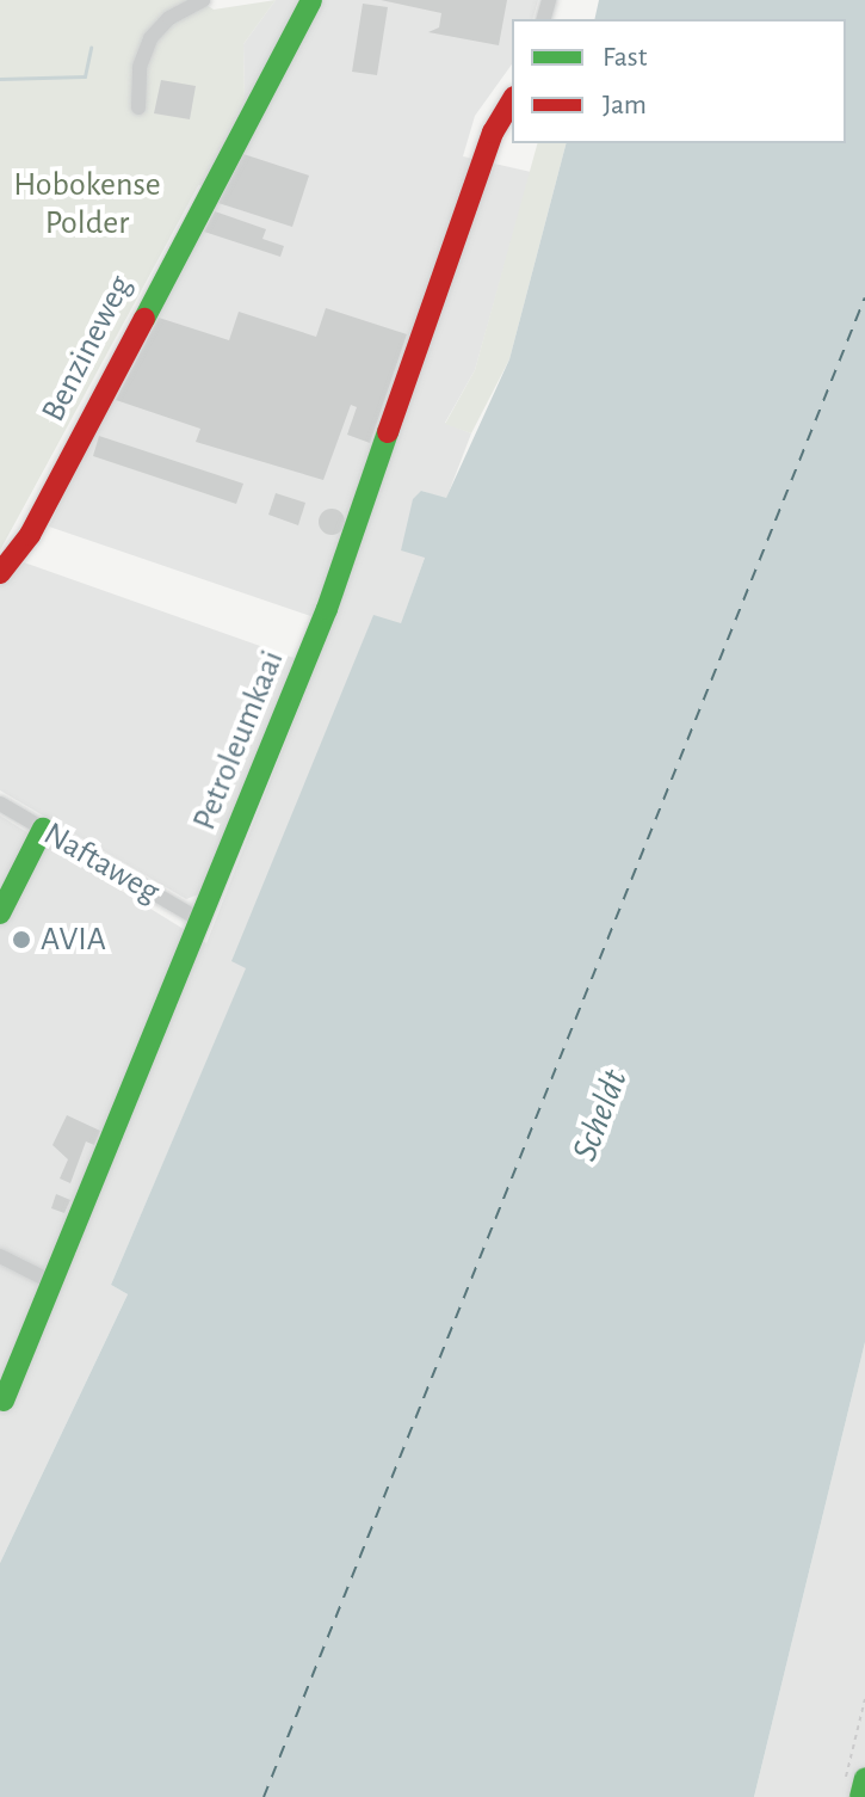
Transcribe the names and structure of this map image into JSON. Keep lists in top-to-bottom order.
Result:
{
  "streets": {
    "street": ["Benzineweg", "Petroleumkaai", "Naftaweg"]
  },
  "crossings": [
    ["Petroleumkaai", "Naftaweg"]
  ],
  "water": ["Scheldt"],
  "parks": ["Hobokense Polder"],
  "places": ["AVIA"],
  "legend": ["Fast", "Jam"]
}
